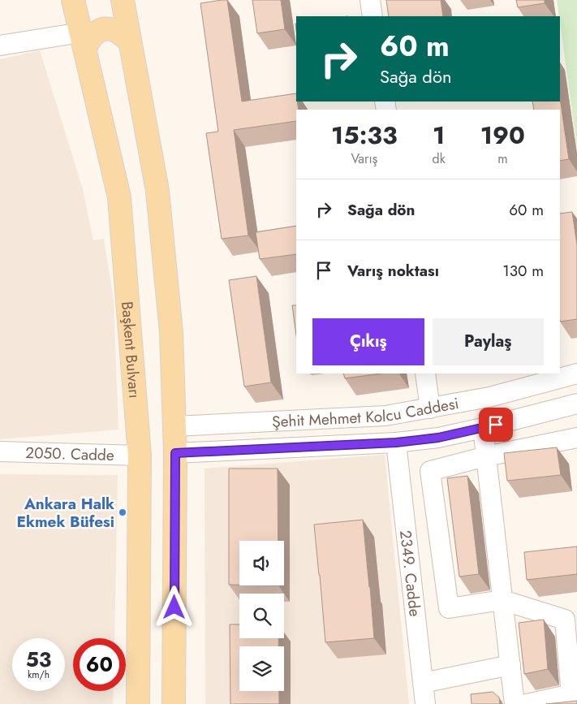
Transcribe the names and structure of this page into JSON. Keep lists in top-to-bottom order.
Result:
{
  "streets": {
    "main road": ["Başkent Bulvarı"],
    "street": ["Şehit Mehmet Kolcu Caddesi", "2050. Cadde", "2349. Cadde"]
  },
  "crossings": [
    ["Başkent Bulvarı", "2050. Cadde"],
    ["Şehit Mehmet Kolcu Caddesi", "2349. Cadde"]
  ],
  "places": ["Ankara Halk Ekmek Büfesi"],
  "page": {
    "turn": ["60 m", "Sağa dön"],
    "eta": [
      "15:33",
      "Varış",
      "1",
      "dk",
      "190",
      "m"
    ],
    "list": [
      {
        "name": "Sağa dön",
        "value": "60 m"
      },
      {
        "name": "Varış noktası",
        "value": "130 m"
      }
    ],
    "buttons": ["Çıkış", "Paylaş"],
    "speed": "53 km/h",
    "limit": "60"
  }
}
